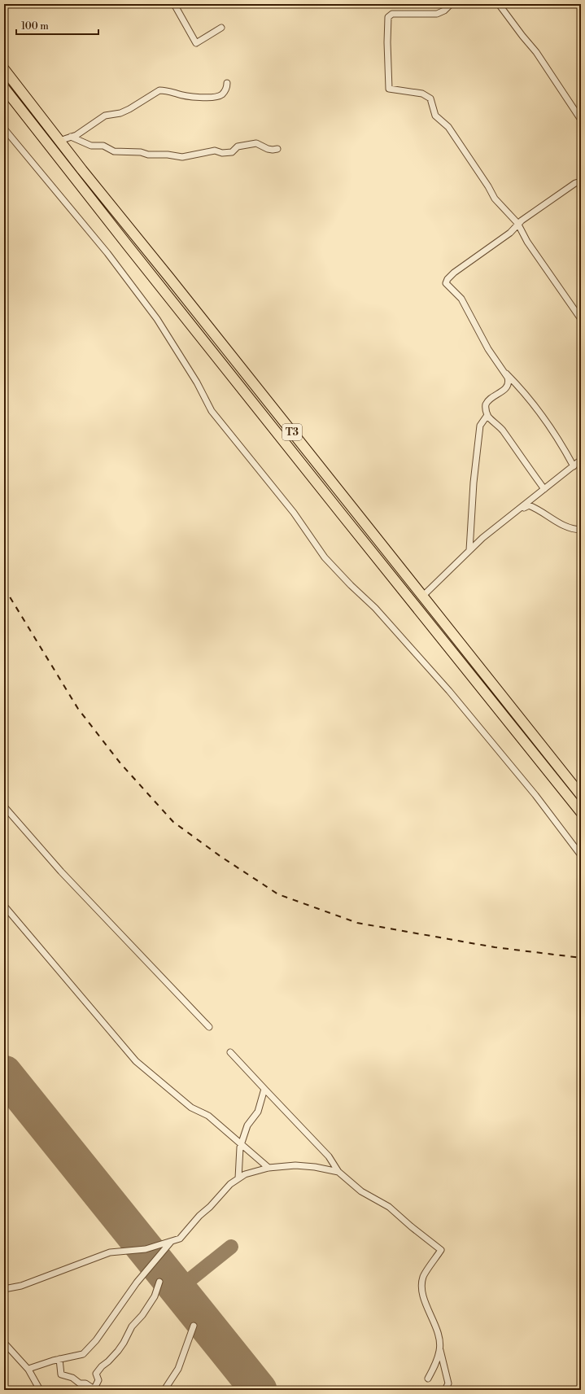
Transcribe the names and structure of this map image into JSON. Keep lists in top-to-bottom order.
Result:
{
  "streets": {
    "highway": ["T3"]
  },
  "scale_bar": "100 m"
}
